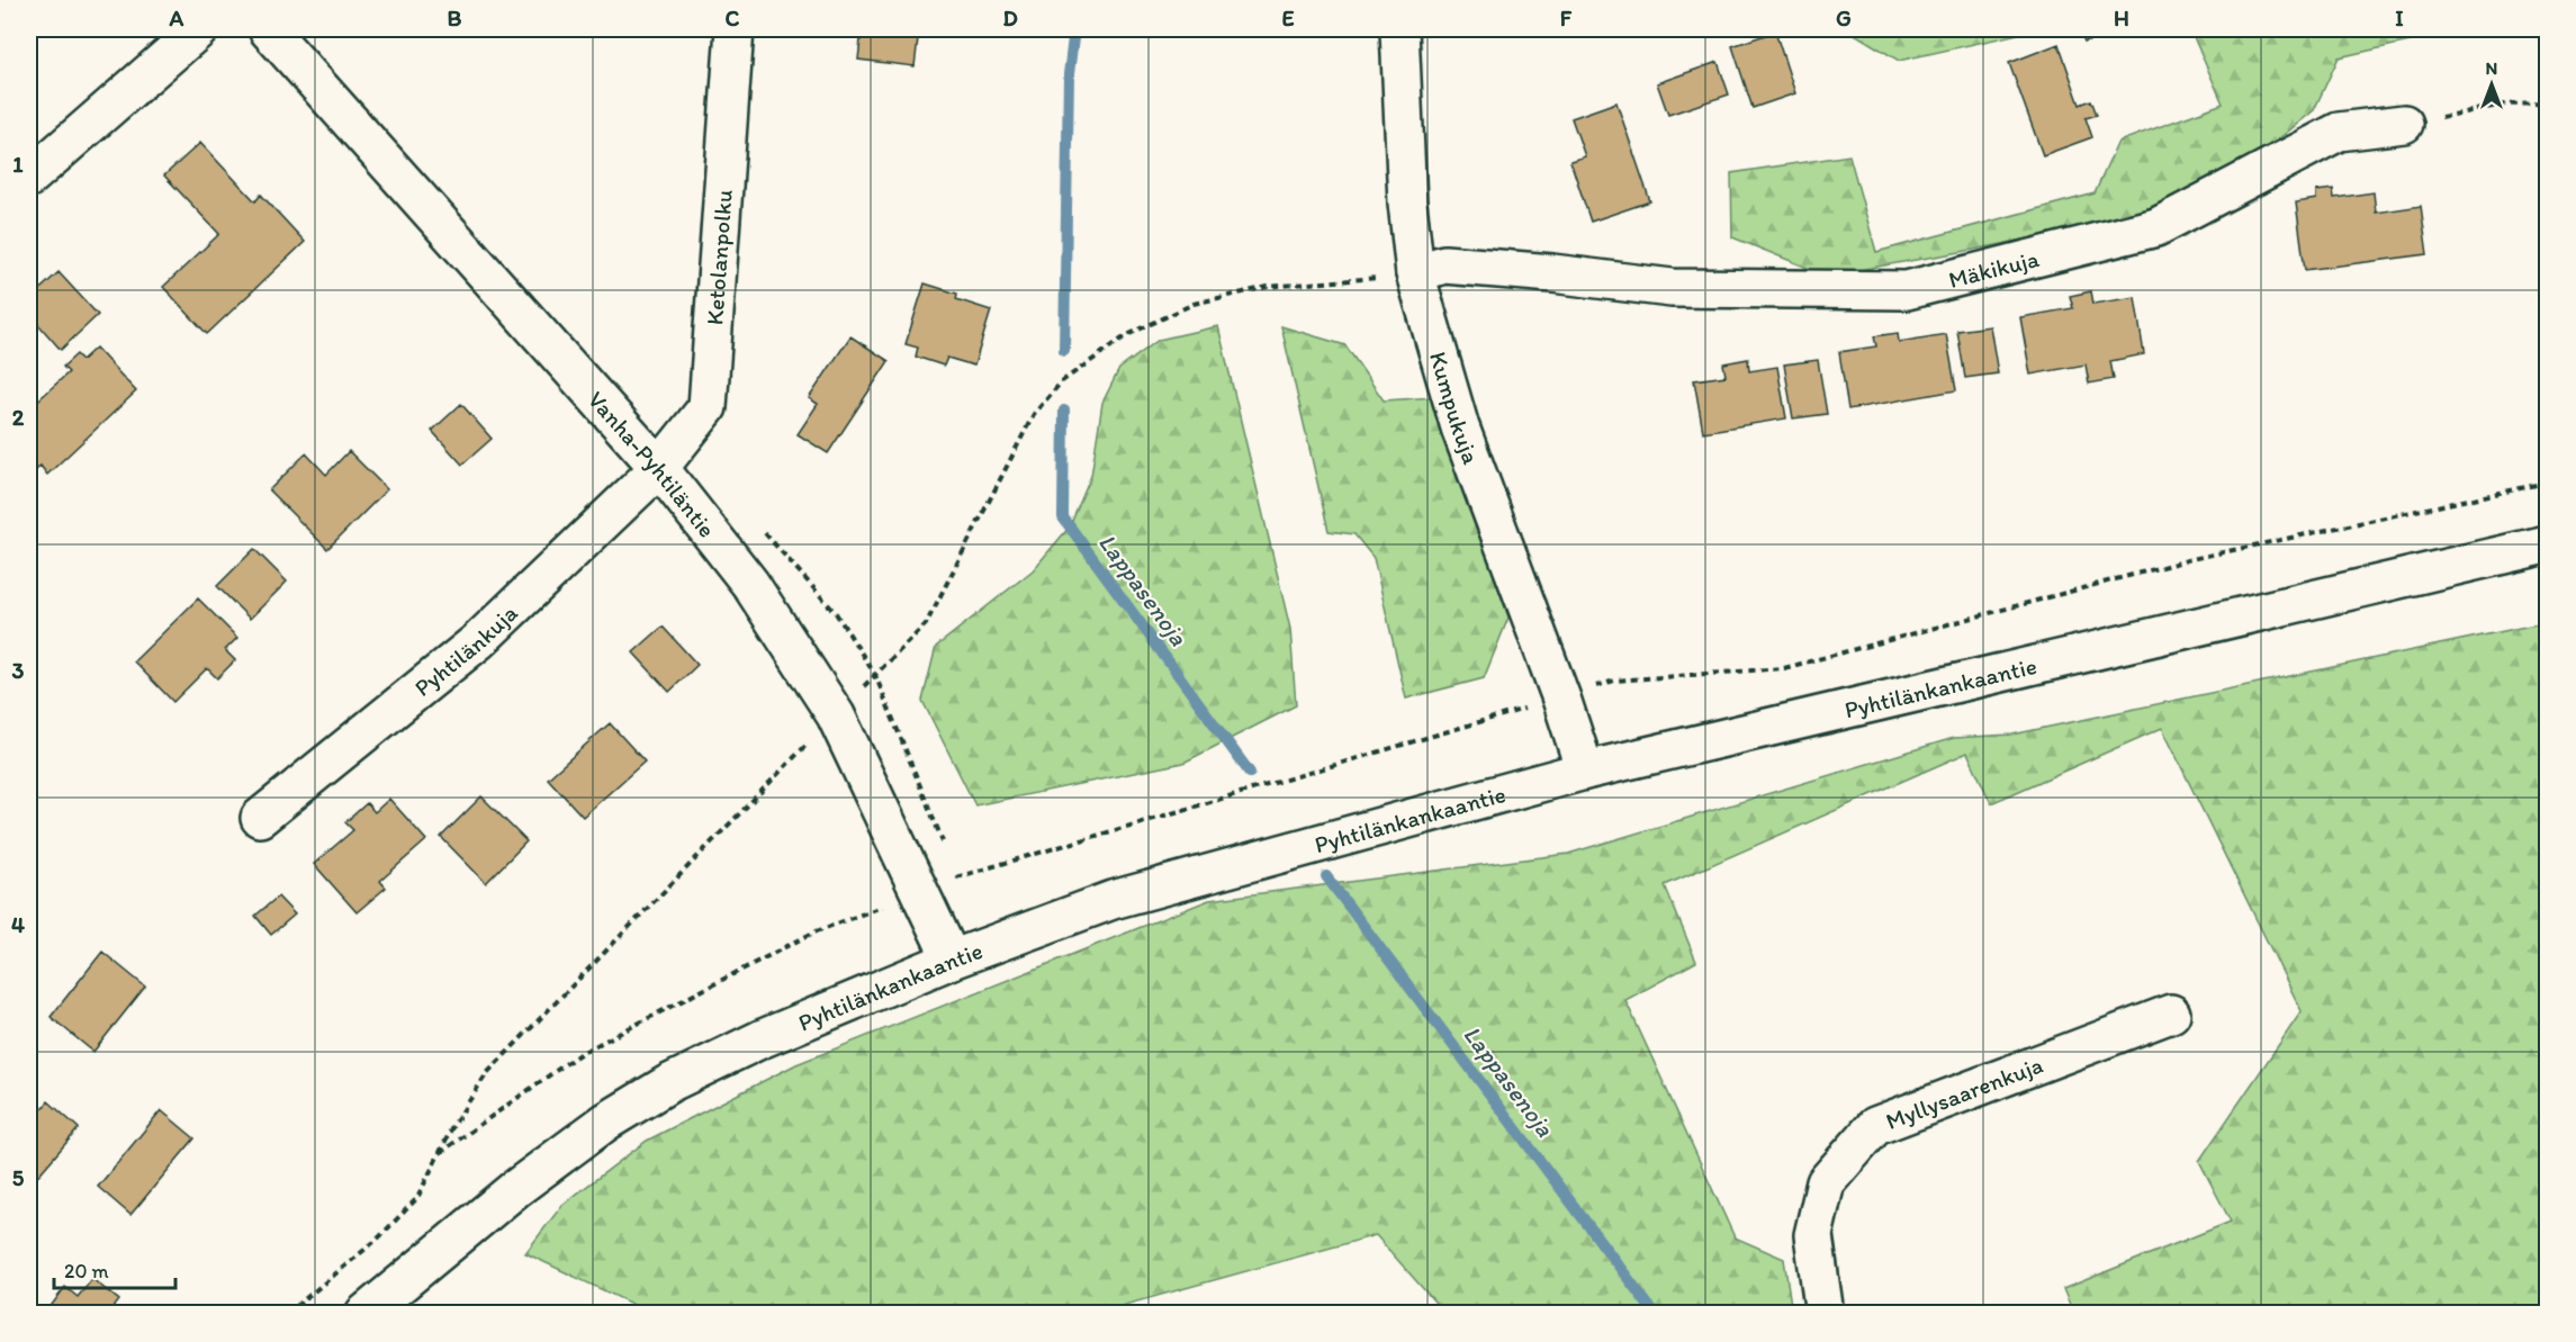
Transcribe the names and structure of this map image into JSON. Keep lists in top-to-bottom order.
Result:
{
  "streets": {
    "street": [
      "Ketolanpolku",
      "Mäkikuja",
      "Kumpukuja",
      "Vanha-Pyhtiläntie",
      "Pyhtilänkuja",
      "Pyhtilänkankaantie",
      "Myllysaarenkuja"
    ]
  },
  "crossings": [
    ["Ketolanpolku", "Vanha-Pyhtiläntie"],
    ["Ketolanpolku", "Pyhtilänkuja"],
    ["Mäkikuja", "Kumpukuja"],
    ["Kumpukuja", "Pyhtilänkankaantie"],
    ["Vanha-Pyhtiläntie", "Pyhtilänkuja"],
    ["Vanha-Pyhtiläntie", "Pyhtilänkankaantie"]
  ],
  "water": ["Lappasenoja"],
  "scale_bar": "20 m",
  "north": "top",
  "grid": {
    "columns": [
      "A",
      "B",
      "C",
      "D",
      "E",
      "F",
      "G",
      "H",
      "I"
    ],
    "rows": [
      "1",
      "2",
      "3",
      "4",
      "5"
    ]
  }
}
